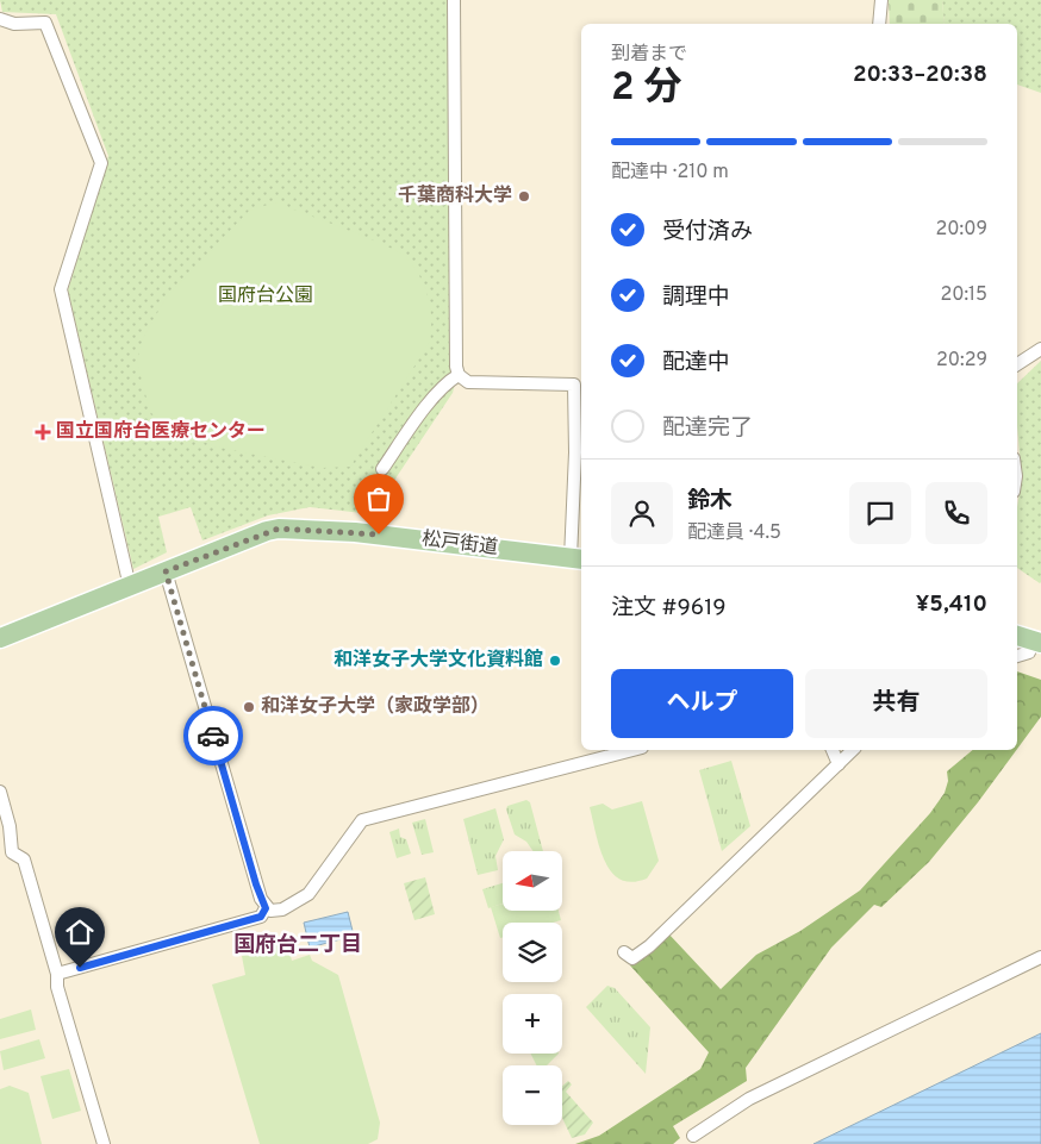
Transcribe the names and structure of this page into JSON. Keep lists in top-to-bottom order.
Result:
{
  "streets": {
    "main road": ["松戸街道"]
  },
  "districts": ["国府台二丁目"],
  "parks": ["国府台公園"],
  "places": {
    "other": ["千葉商科大学", "和洋女子大学文化資料館", "和洋女子大学（家政学部）"],
    "health": ["国立国府台医療センター"]
  },
  "north": "left",
  "page": {
    "heading": ["2 分", "到着まで", "20:33–20:38"],
    "panel": [
      "鈴木",
      "配達員 · 4.5",
      "注文 #9619",
      "¥5,410"
    ],
    "bar": "配達中 · 210 m",
    "list": [
      ["受付済み", "20:09"],
      ["調理中", "20:15"],
      ["配達中", "20:29"],
      "配達完了"
    ],
    "buttons": ["ヘルプ", "共有"],
    "map_buttons": ["+", "−"]
  }
}
